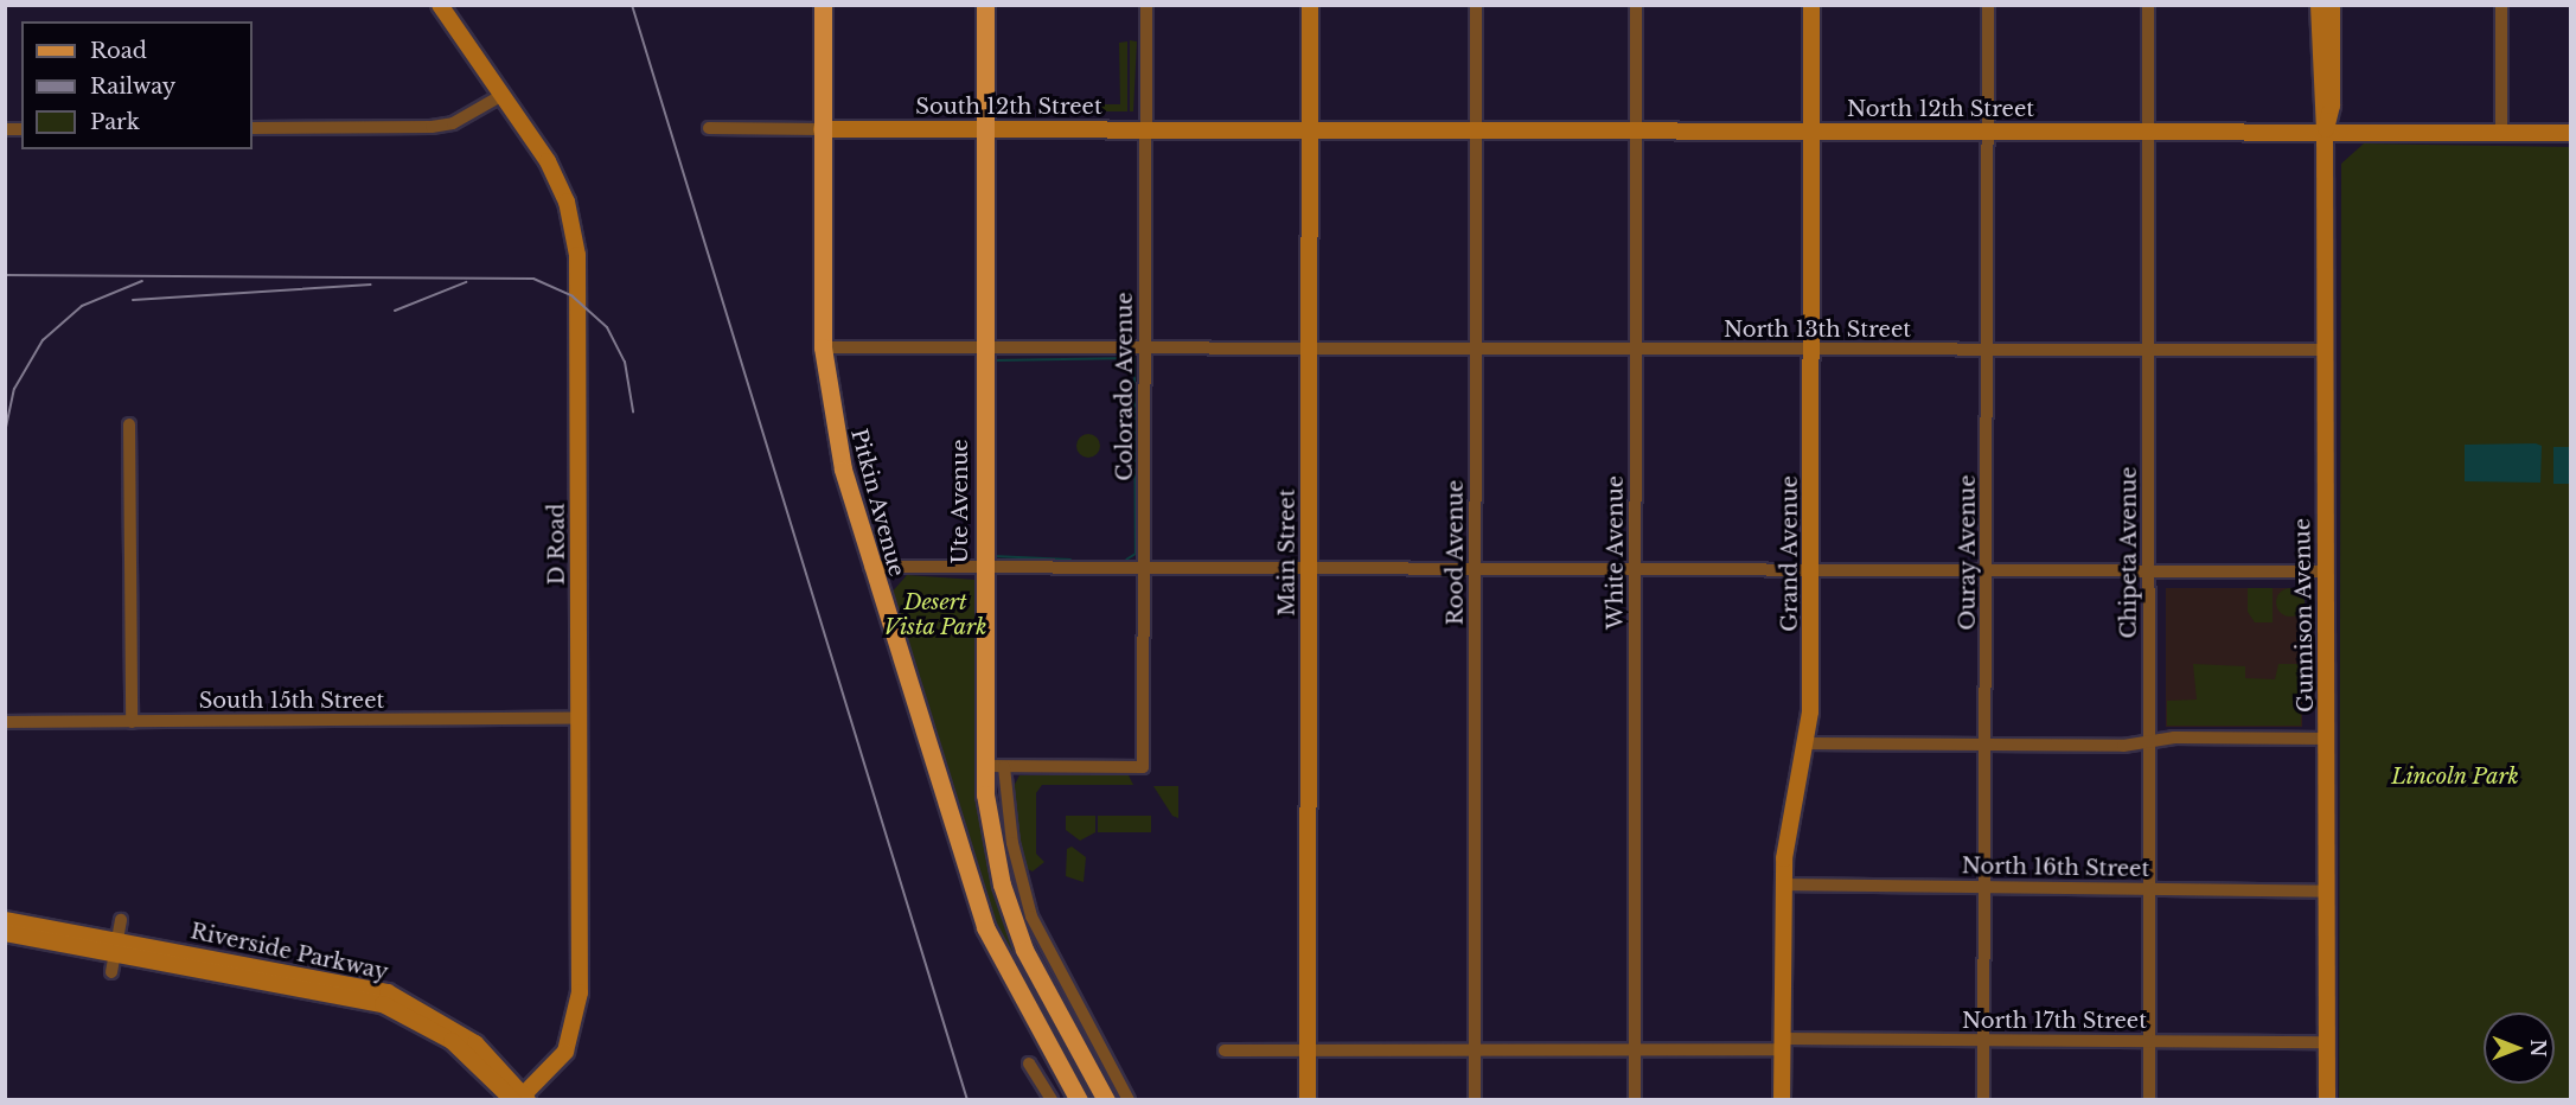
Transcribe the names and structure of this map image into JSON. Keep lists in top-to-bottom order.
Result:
{
  "streets": {
    "main road": ["Ute Avenue", "Pitkin Avenue"],
    "street": [
      "South 12th Street",
      "North 12th Street",
      "North 13th Street",
      "Colorado Avenue",
      "D Road",
      "Main Street",
      "Rood Avenue",
      "White Avenue",
      "Ouray Avenue",
      "Chipeta Avenue",
      "Grand Avenue",
      "Gunnison Avenue",
      "South 15th Street",
      "North 16th Street",
      "Riverside Parkway",
      "North 17th Street"
    ]
  },
  "crossings": [
    ["South 12th Street", "North 12th Street"],
    ["South 12th Street", "Colorado Avenue"],
    ["South 12th Street", "Ute Avenue"],
    ["South 12th Street", "Pitkin Avenue"],
    ["South 12th Street", "Main Street"],
    ["North 12th Street", "Main Street"],
    ["North 12th Street", "Rood Avenue"],
    ["North 12th Street", "White Avenue"],
    ["North 12th Street", "Ouray Avenue"],
    ["North 12th Street", "Chipeta Avenue"],
    ["North 12th Street", "Grand Avenue"],
    ["North 12th Street", "Gunnison Avenue"],
    ["North 13th Street", "Colorado Avenue"],
    ["North 13th Street", "Ute Avenue"],
    ["North 13th Street", "Pitkin Avenue"],
    ["North 13th Street", "Main Street"],
    ["North 13th Street", "Rood Avenue"],
    ["North 13th Street", "White Avenue"],
    ["North 13th Street", "Ouray Avenue"],
    ["North 13th Street", "Chipeta Avenue"],
    ["North 13th Street", "Grand Avenue"],
    ["North 13th Street", "Gunnison Avenue"],
    ["D Road", "South 15th Street"],
    ["D Road", "Riverside Parkway"],
    ["Main Street", "North 17th Street"],
    ["Rood Avenue", "North 17th Street"],
    ["White Avenue", "North 17th Street"],
    ["Ouray Avenue", "North 16th Street"],
    ["Ouray Avenue", "North 17th Street"],
    ["Chipeta Avenue", "North 16th Street"],
    ["Chipeta Avenue", "North 17th Street"],
    ["Grand Avenue", "North 16th Street"],
    ["Grand Avenue", "North 17th Street"],
    ["Gunnison Avenue", "North 16th Street"],
    ["Gunnison Avenue", "North 17th Street"]
  ],
  "parks": ["Desert Vista Park", "Lincoln Park"],
  "legend": ["Road", "Railway", "Park"],
  "north": "right"
}
